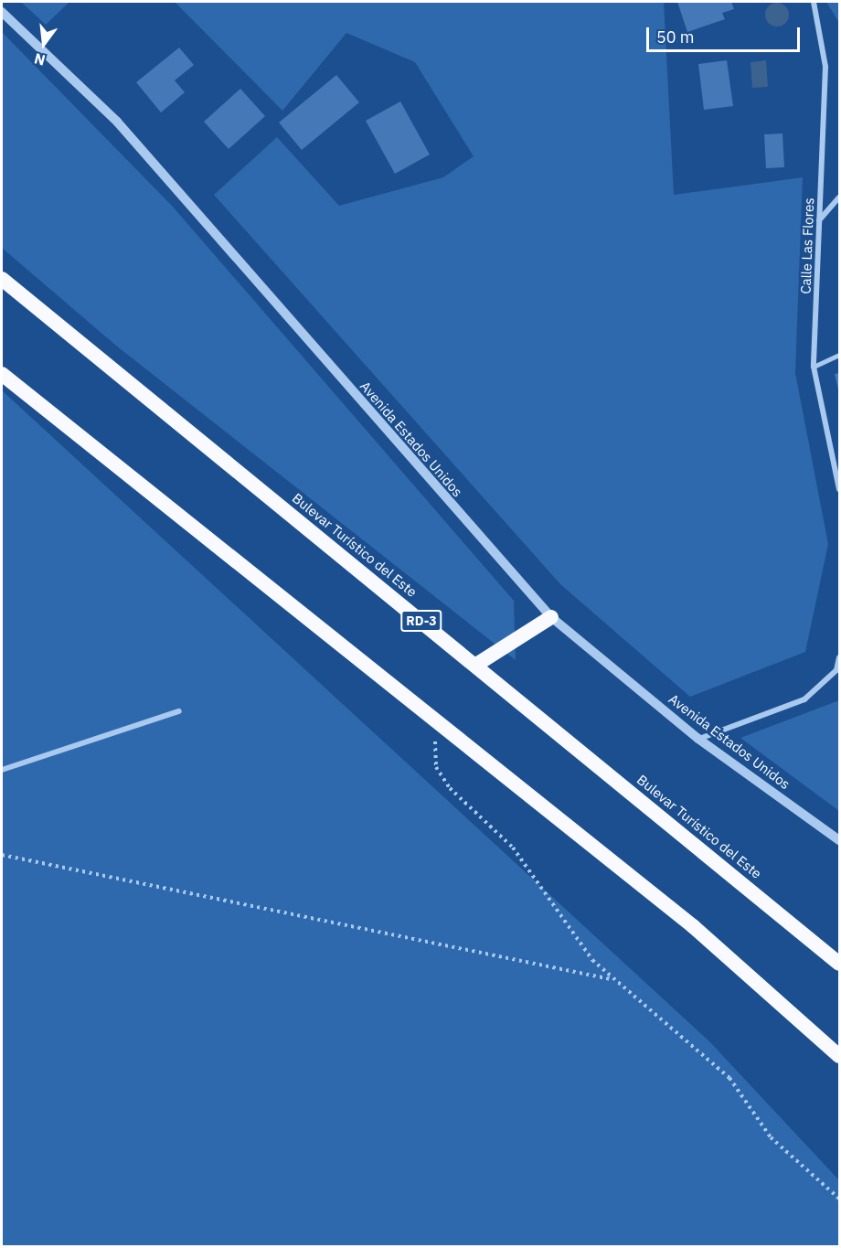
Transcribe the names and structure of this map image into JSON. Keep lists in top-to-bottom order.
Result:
{
  "streets": {
    "highway": ["Bulevar Turístico del Este", "RD-3"],
    "street": ["Calle Las Flores", "Avenida Estados Unidos"]
  },
  "scale_bar": "50 m",
  "north": "bottom"
}
